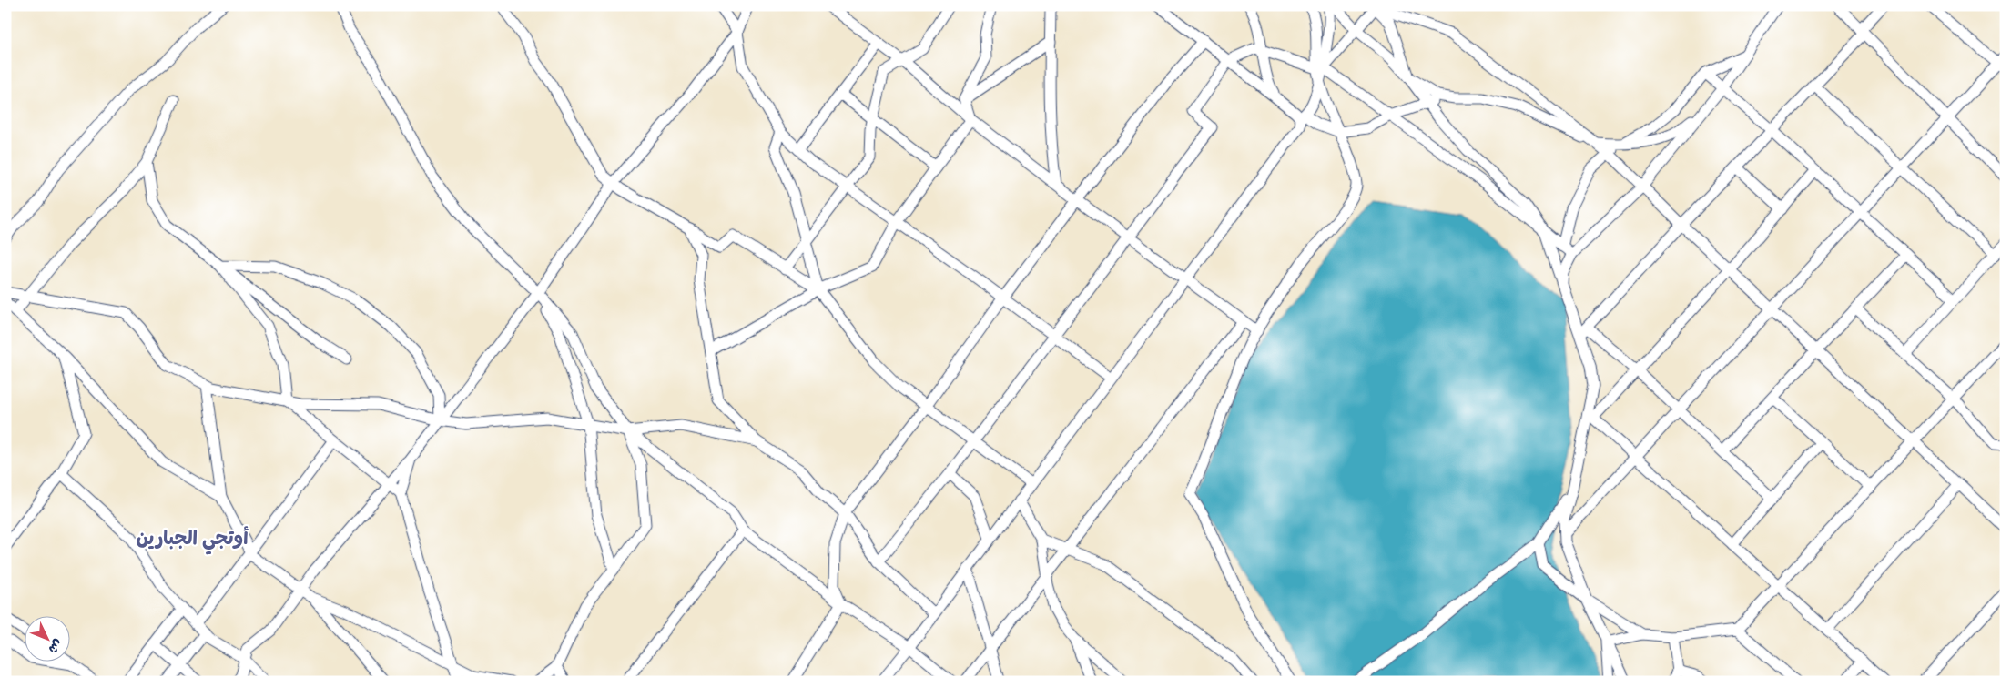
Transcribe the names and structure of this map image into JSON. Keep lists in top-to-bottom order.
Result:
{
  "districts": ["أوتجي الجبارين"],
  "north": "bottom right"
}
